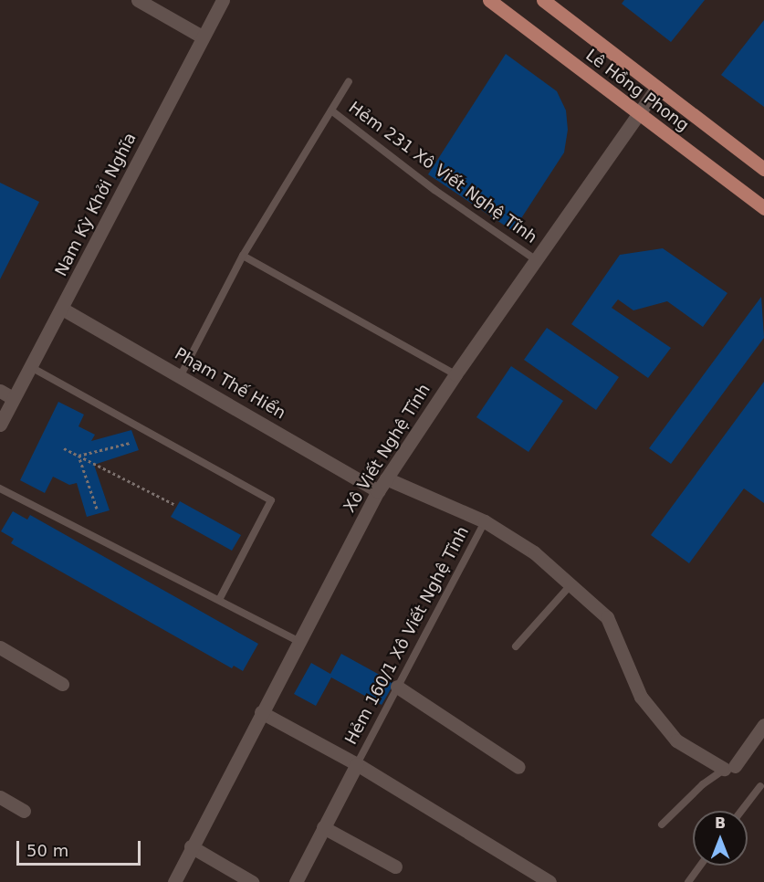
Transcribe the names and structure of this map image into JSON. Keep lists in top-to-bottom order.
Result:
{
  "streets": {
    "main road": ["Lê Hồng Phong"],
    "street": ["Nam Kỳ Khởi Nghĩa", "Phạm Thế Hiển", "Xô Viết Nghệ Tĩnh"],
    "lane": ["Hẻm 231 Xô Viết Nghệ Tĩnh", "Hẻm 160/1 Xô Viết Nghệ Tĩnh"]
  },
  "crossings": [
    ["Lê Hồng Phong", "Xô Viết Nghệ Tĩnh"],
    ["Hẻm 231 Xô Viết Nghệ Tĩnh", "Xô Viết Nghệ Tĩnh"],
    ["Nam Kỳ Khởi Nghĩa", "Phạm Thế Hiển"],
    ["Phạm Thế Hiển", "Xô Viết Nghệ Tĩnh"]
  ],
  "scale_bar": "50 m",
  "north": "top"
}
